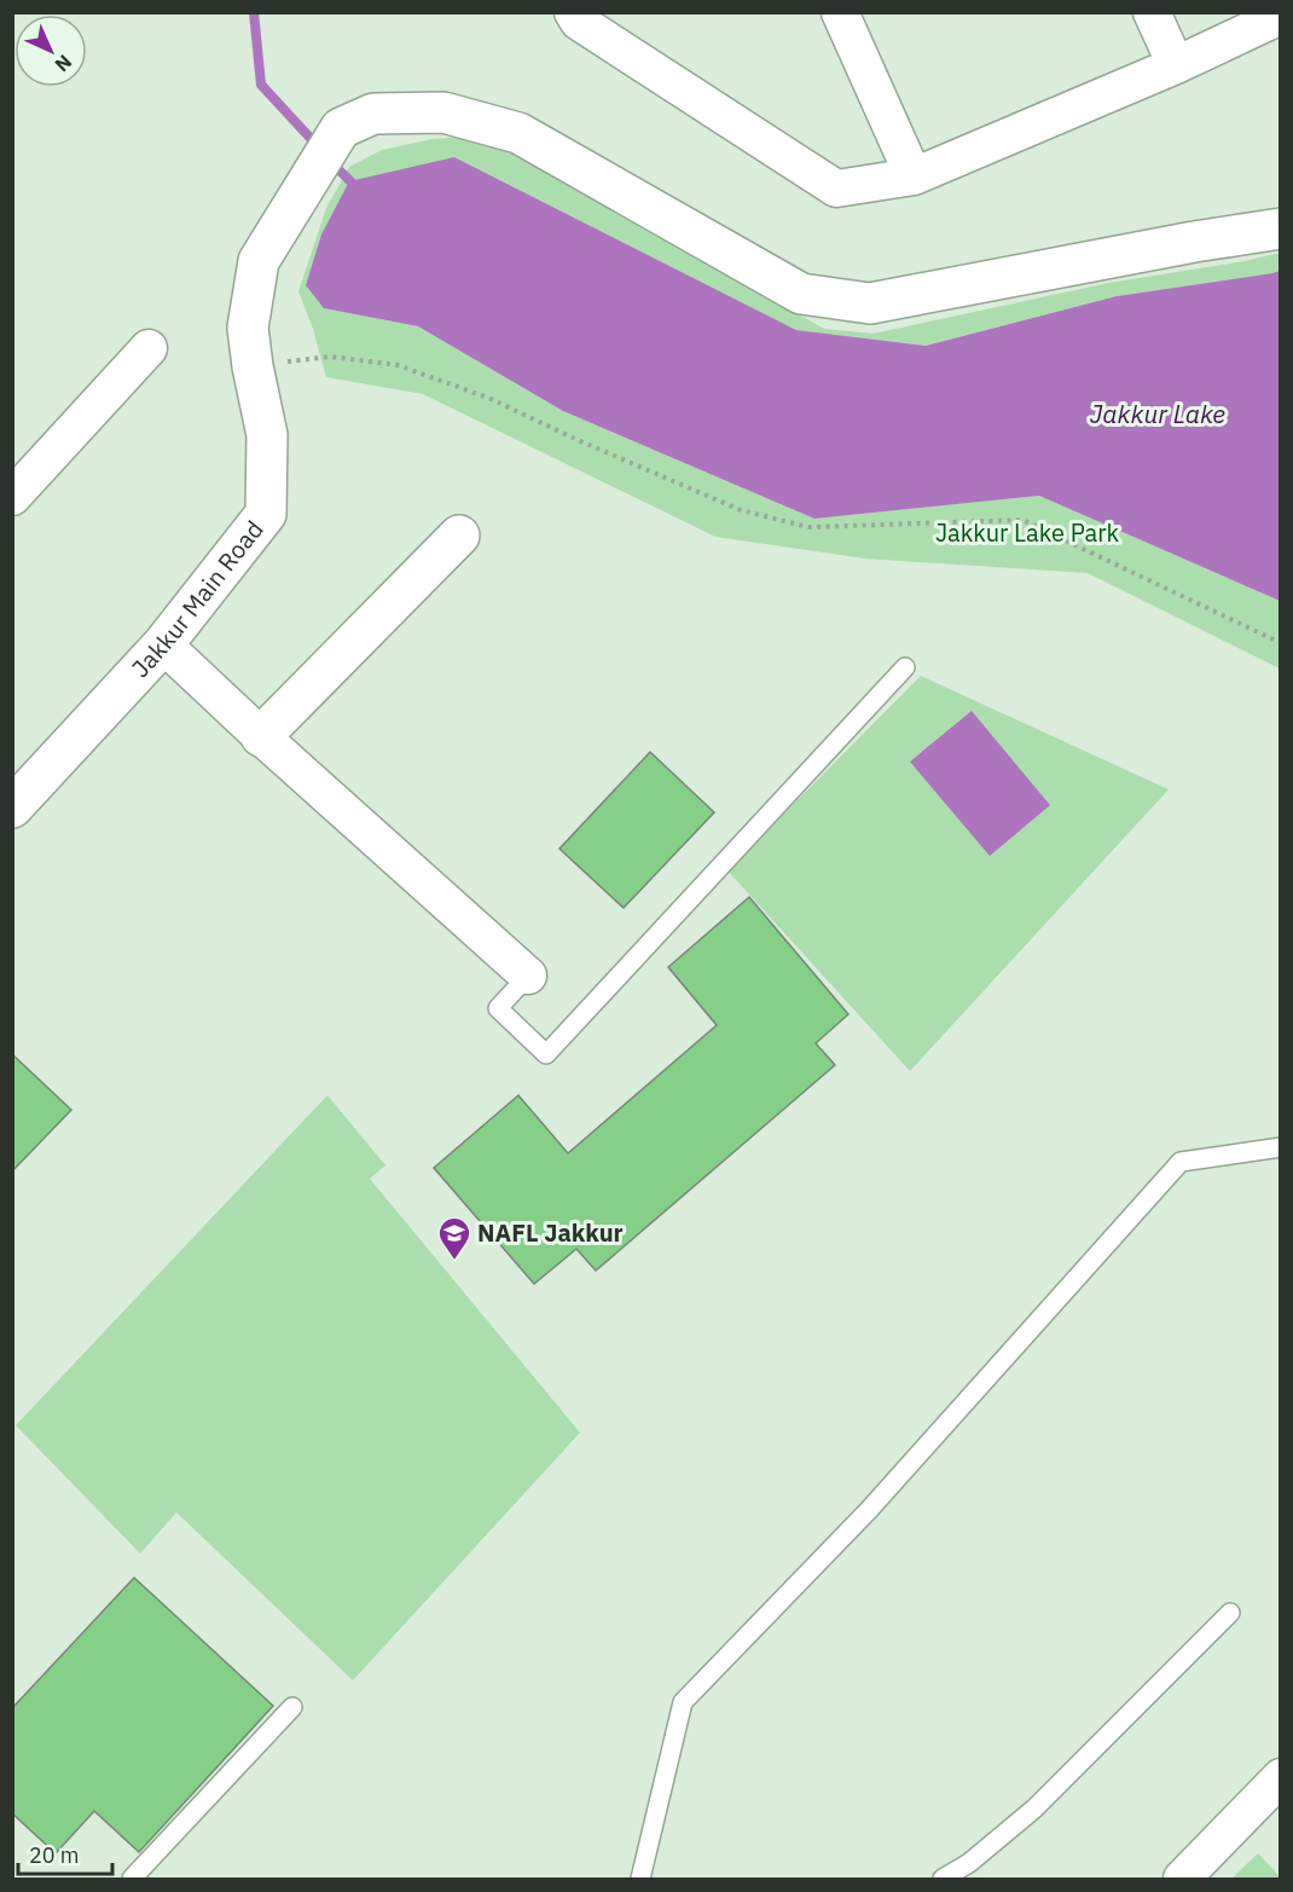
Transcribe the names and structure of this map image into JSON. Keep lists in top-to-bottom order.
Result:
{
  "streets": {
    "street": ["Jakkur Main Road"]
  },
  "water": ["Jakkur Lake"],
  "parks": ["Jakkur Lake Park"],
  "places": {
    "school or university": ["NAFL Jakkur"]
  },
  "scale_bar": "20 m",
  "north": "bottom right"
}
